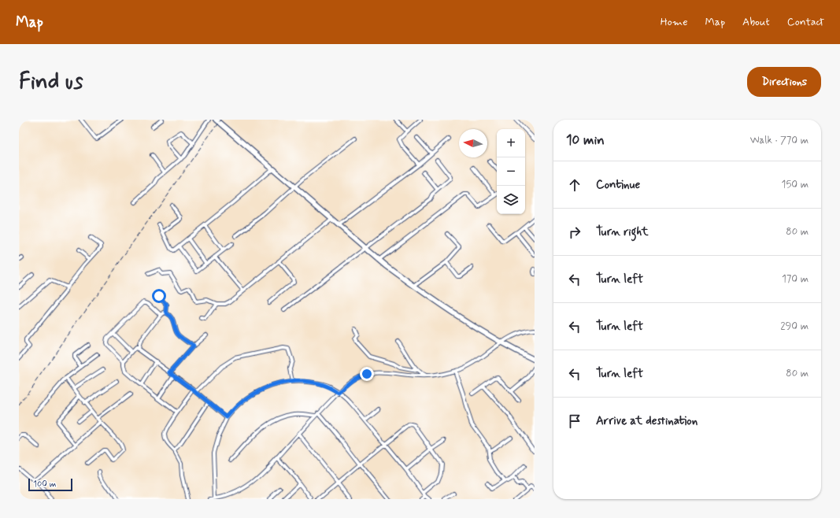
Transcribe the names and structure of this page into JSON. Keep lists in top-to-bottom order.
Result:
{
  "scale_bar": "100 m",
  "north": "left",
  "page": {
    "header": "Map",
    "nav": [
      "Home",
      "Map",
      "About",
      "Contact"
    ],
    "buttons": "Directions",
    "title": "Find us",
    "heading": ["10 min", "Walk · 770 m"],
    "map_buttons": ["+", "−"],
    "list": [
      ["Continue", "150 m"],
      ["Turn right", "80 m"],
      ["Turn left", "170 m"],
      ["Turn left", "290 m"],
      ["Turn left", "80 m"],
      "Arrive at destination"
    ],
    "scale": "100 m"
  }
}
